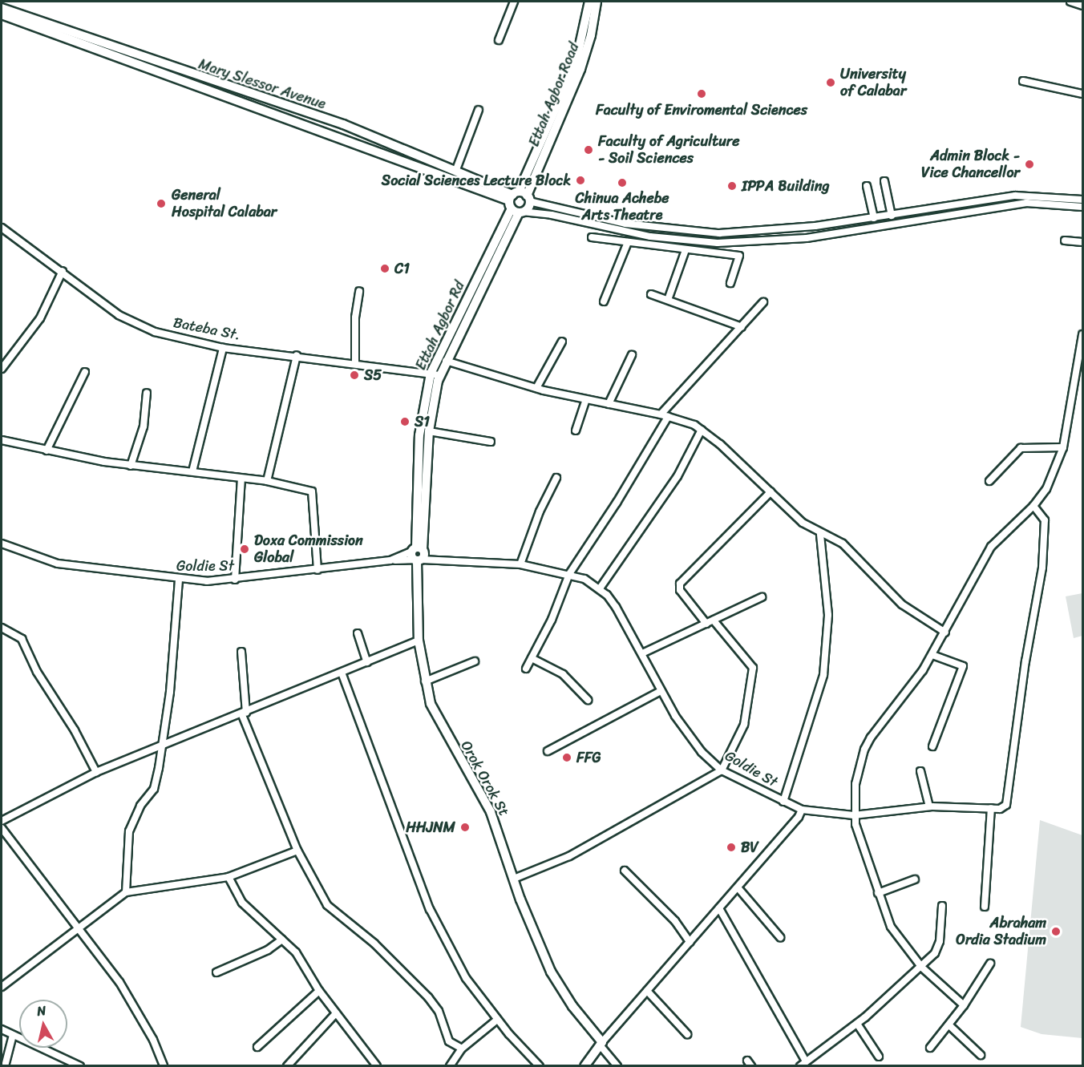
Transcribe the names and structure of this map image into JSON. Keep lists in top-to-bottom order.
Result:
{
  "streets": {
    "main road": [
      "Mary Slessor Avenue",
      "Ettah Agbor Road",
      "Ettah Agbor Rd",
      "Orok Orok St"
    ],
    "street": ["Bateba St.", "Goldie St"]
  },
  "crossings": [
    ["Mary Slessor Avenue", "Ettah Agbor Road"],
    ["Mary Slessor Avenue", "Ettah Agbor Rd"],
    ["Ettah Agbor Road", "Ettah Agbor Rd"],
    ["Ettah Agbor Rd", "Bateba St."],
    ["Ettah Agbor Rd", "Goldie St"],
    ["Ettah Agbor Rd", "Orok Orok St"],
    ["Goldie St", "Orok Orok St"]
  ],
  "places": [
    "University of Calabar",
    "Faculty of Enviromental Sciences",
    "Faculty of Agriculture - Soil Sciences",
    "Admin Block - Vice Chancellor",
    "Social Sciences Lecture Block",
    "Chinua Achebe Arts Theatre",
    "IPPA Building",
    "General Hospital Calabar",
    "C1",
    "S5",
    "S1",
    "Doxa Commission Global",
    "FFG",
    "HHJNM",
    "BV",
    "Abraham Ordia Stadium"
  ],
  "north": "top"
}
